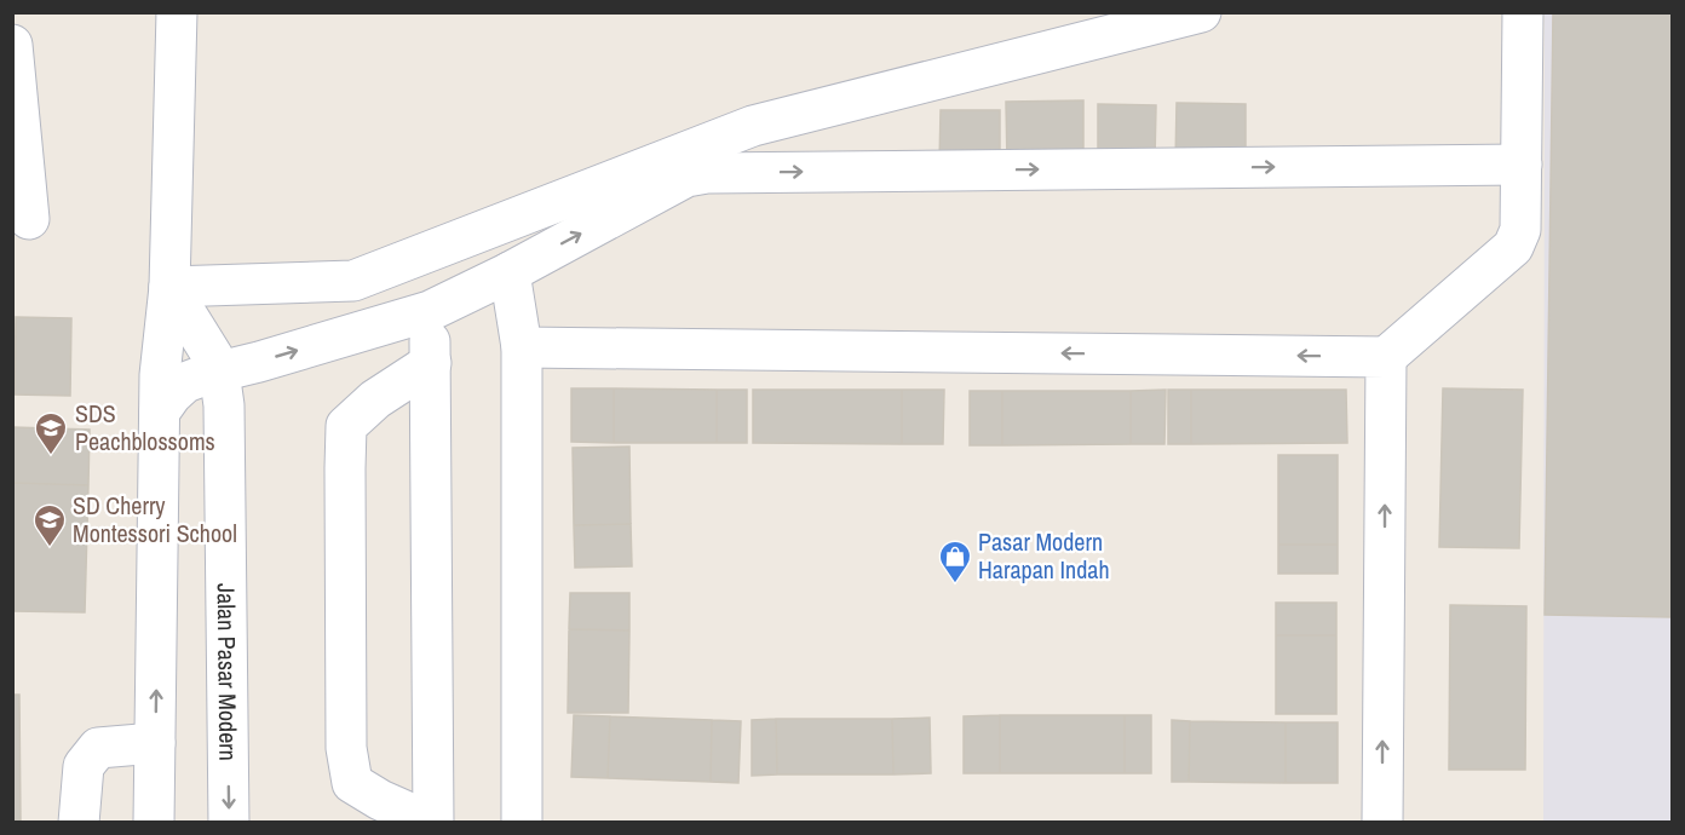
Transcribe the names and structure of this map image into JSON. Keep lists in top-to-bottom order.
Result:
{
  "streets": {
    "street": ["Jalan Pasar Modern"]
  },
  "places": {
    "school or university": ["SDS Peachblossoms", "SD Cherry Montessori School"],
    "shop": ["Pasar Modern Harapan Indah"]
  }
}
